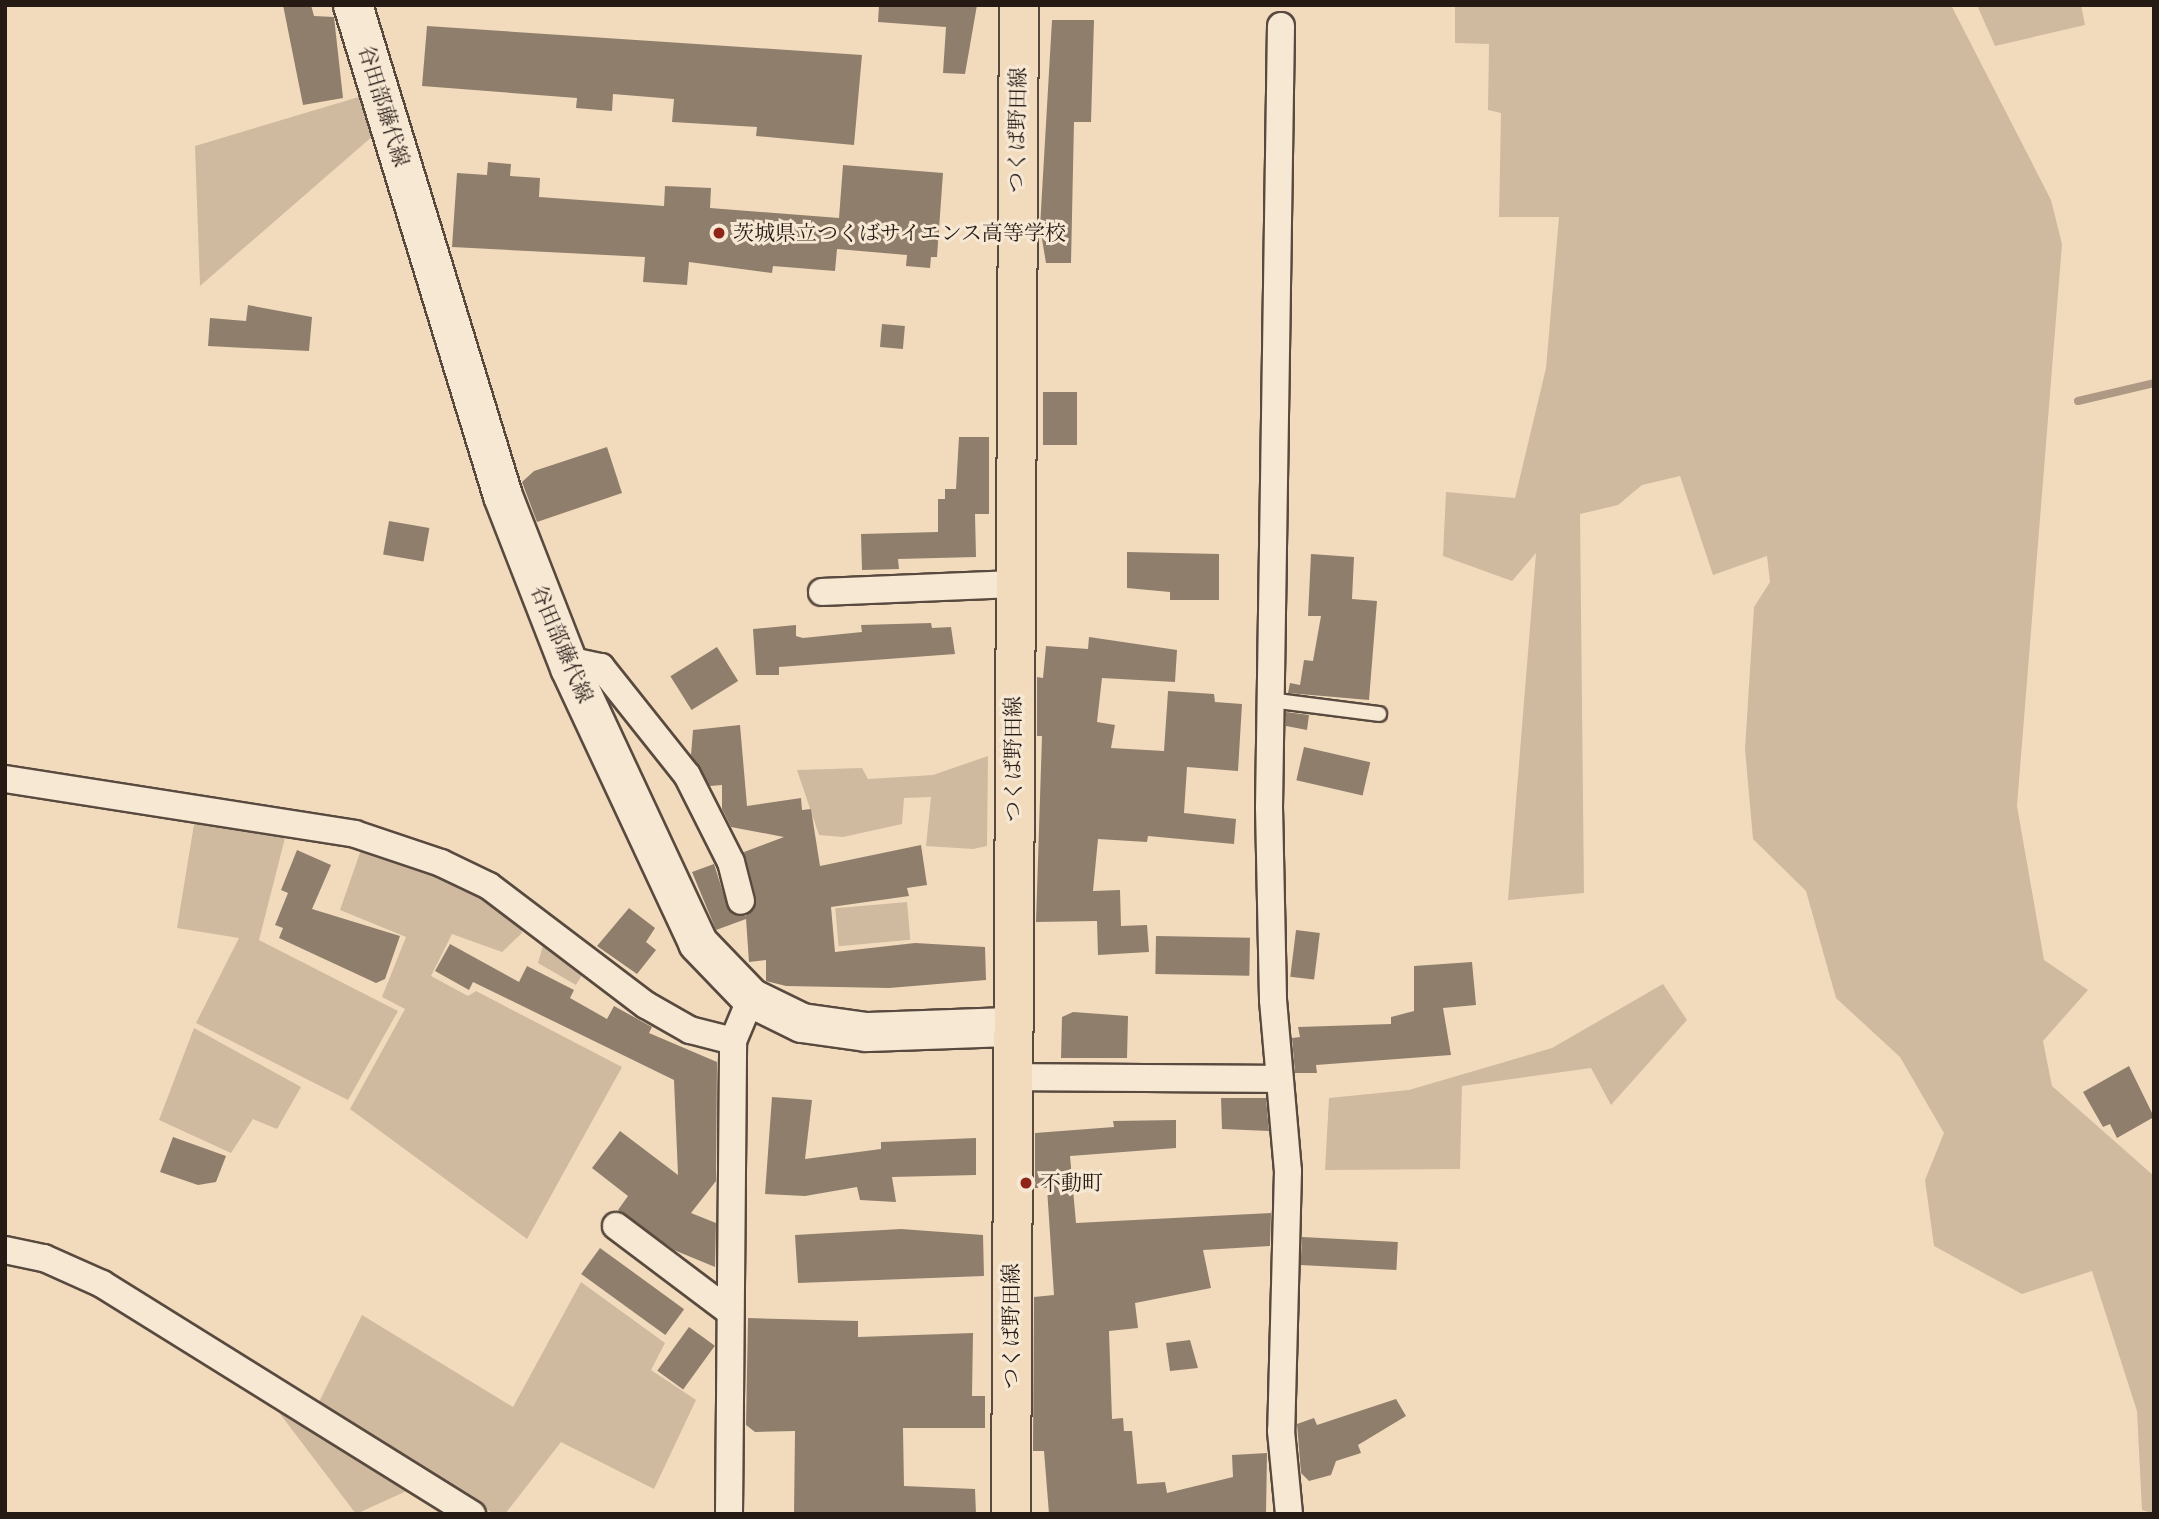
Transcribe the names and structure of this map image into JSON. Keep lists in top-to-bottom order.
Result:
{
  "streets": {
    "main road": ["谷田部藤代線", "つくば野田線"]
  },
  "crossings": [
    ["谷田部藤代線", "つくば野田線"]
  ],
  "places": ["茨城県立つくばサイエンス高等学校", "不動町"]
}
